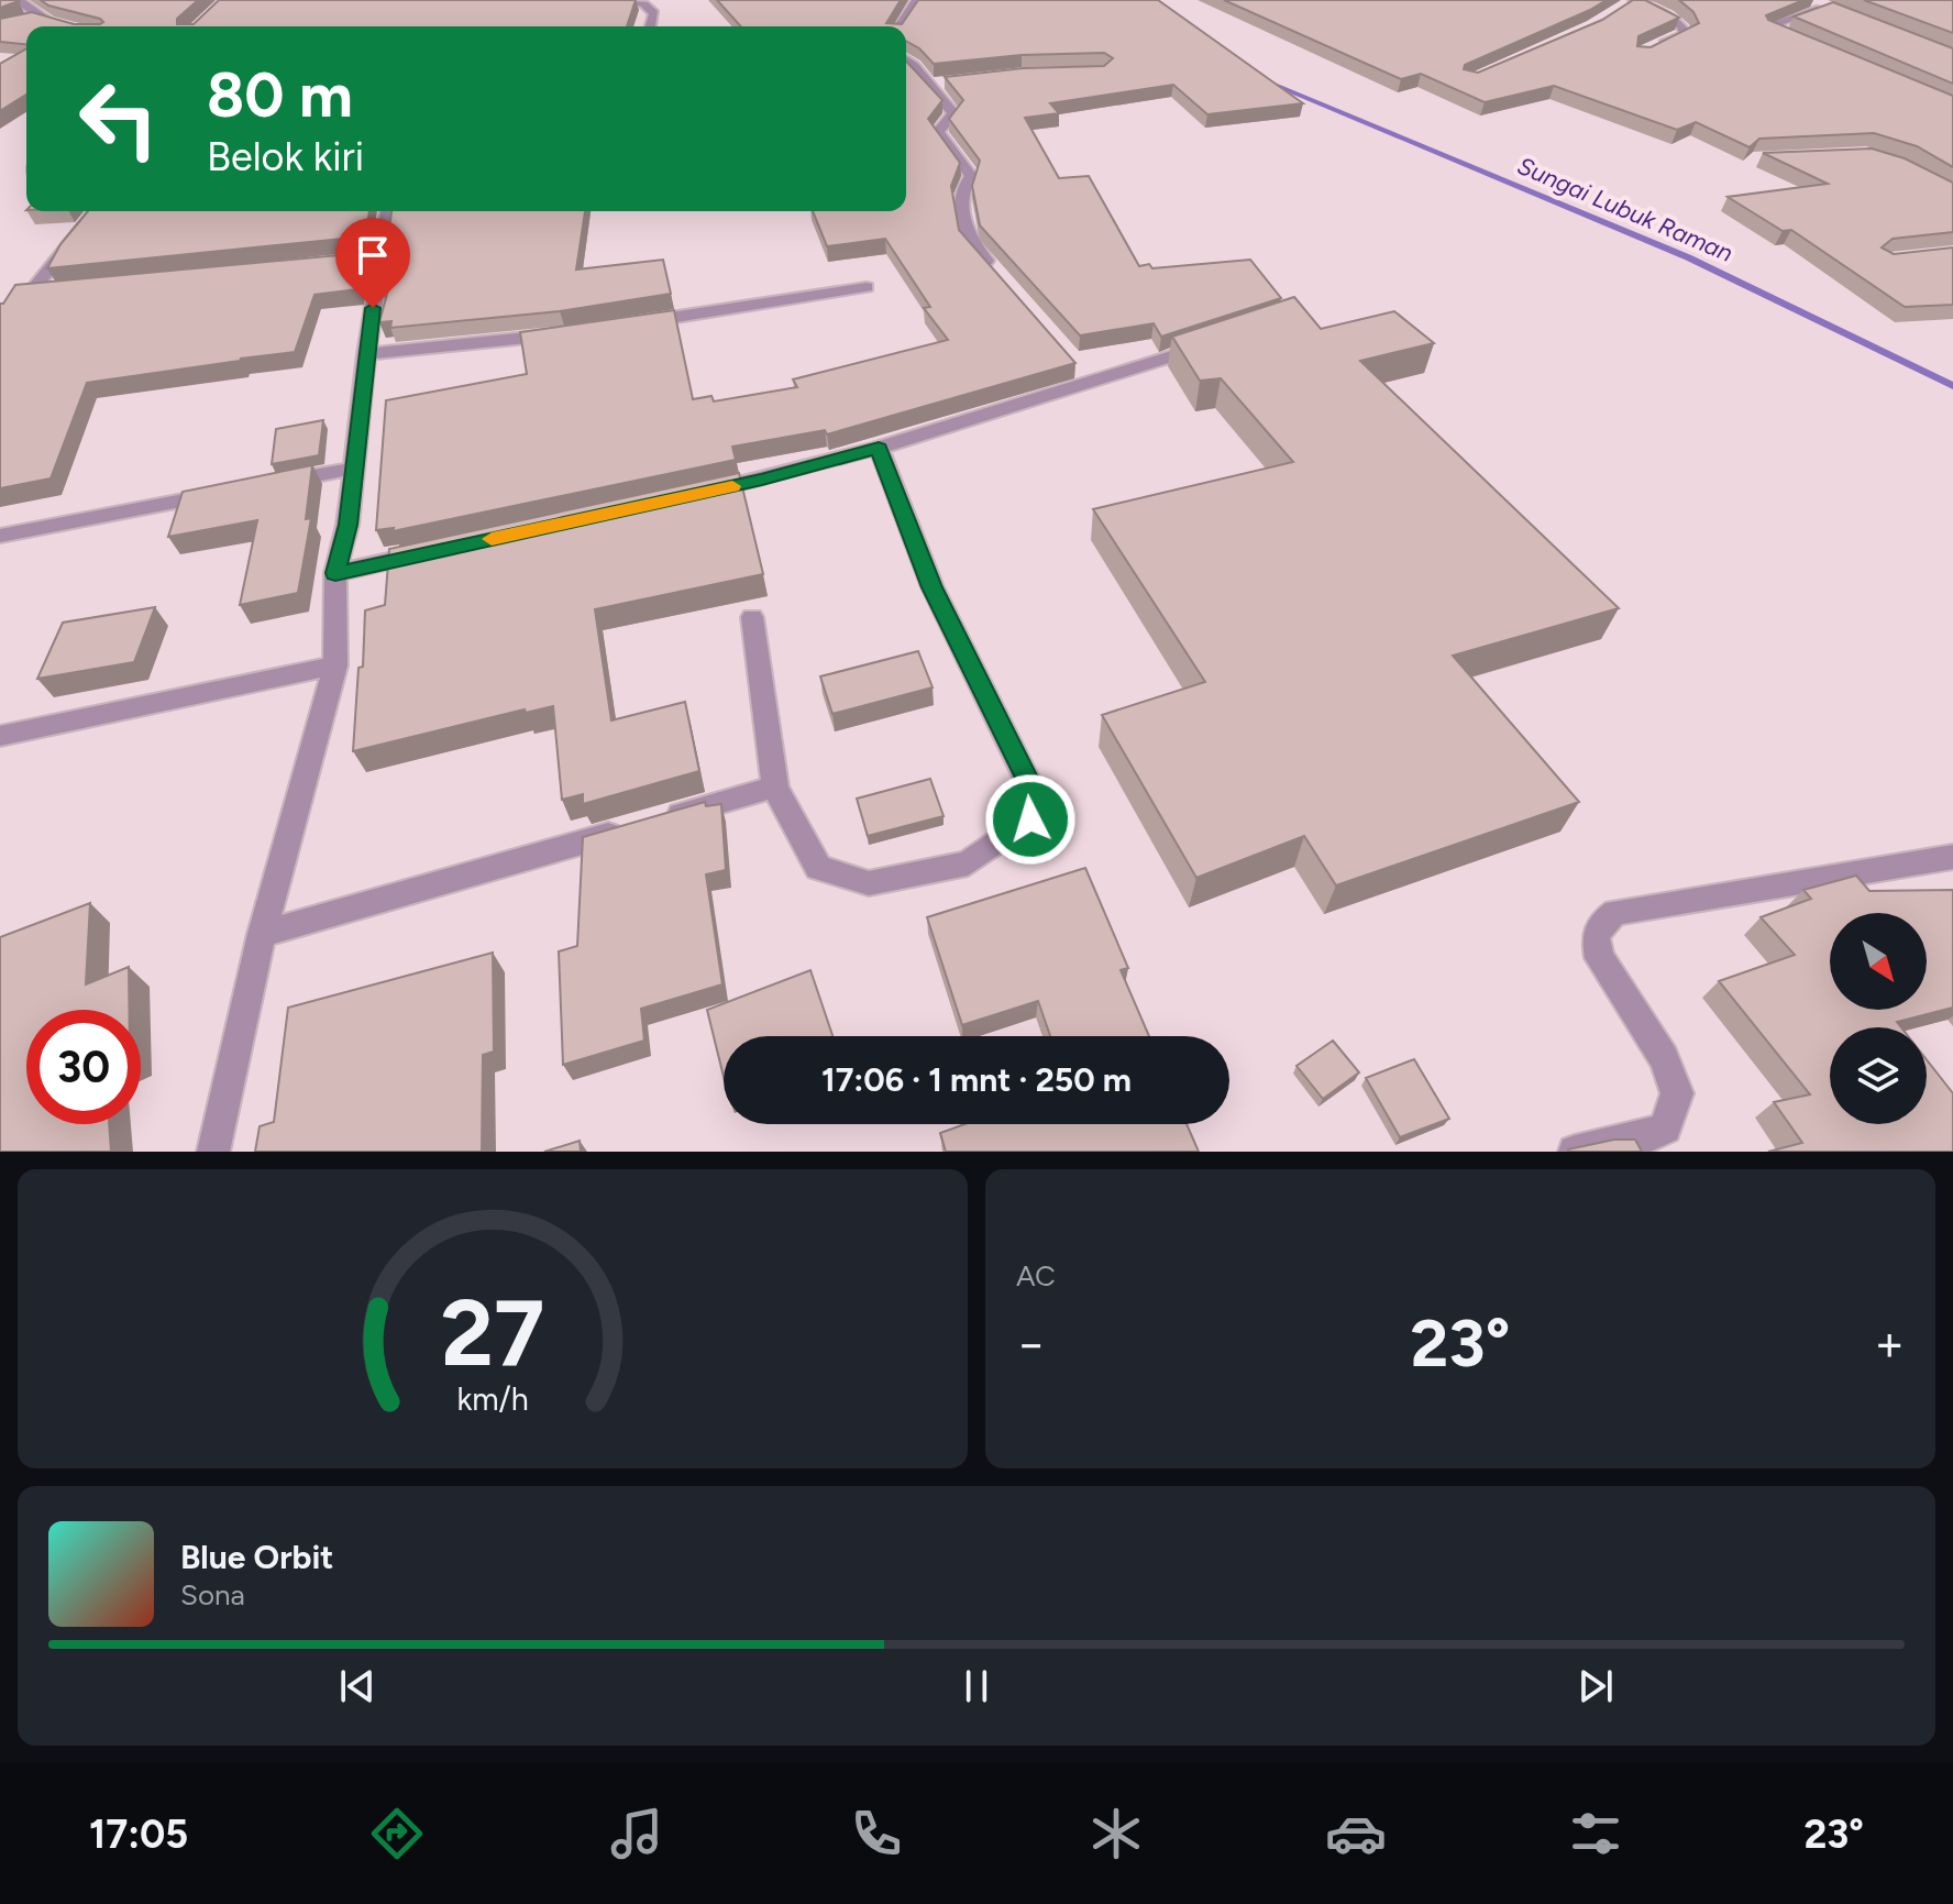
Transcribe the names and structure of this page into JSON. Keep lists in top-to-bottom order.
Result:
{
  "water": ["Sungai Lubuk Raman"],
  "north": "bottom right",
  "page": {
    "turn": ["80 m", "Belok kiri"],
    "limit": "30",
    "trip": "17:06 · 1 mnt · 250 m",
    "tile": "AC",
    "heat": ["−", "23°", "+"],
    "song": ["Blue Orbit", "Sona"],
    "tabs": ["17:05", "23°"],
    "gauge": ["27", "km/h"]
  }
}
